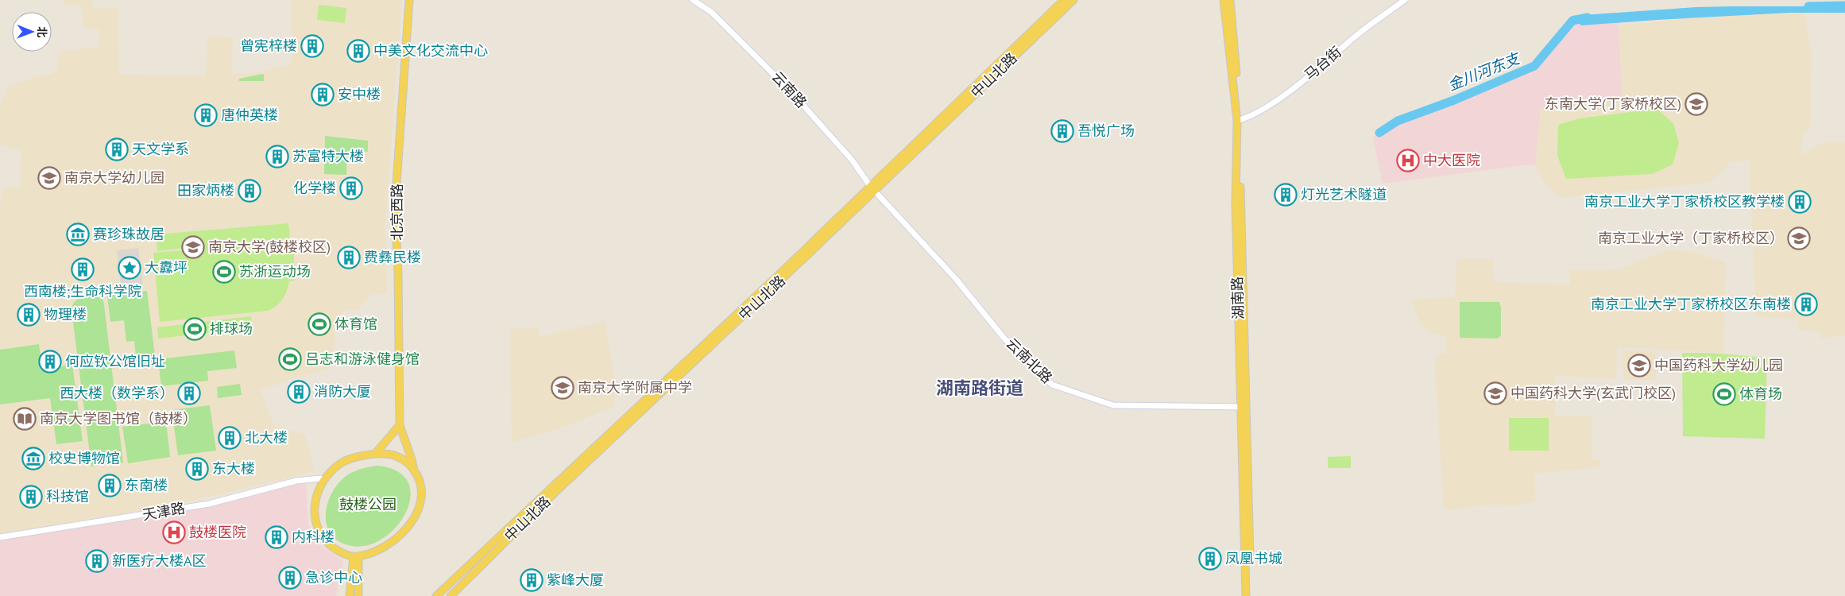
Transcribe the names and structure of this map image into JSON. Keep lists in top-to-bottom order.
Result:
{
  "streets": {
    "main road": ["中山北路", "北京西路", "湖南路"],
    "street": [
      "马台街",
      "云南路",
      "云南北路",
      "天津路"
    ]
  },
  "crossings": [
    ["马台街", "湖南路"],
    ["中山北路", "云南路"],
    ["中山北路", "云南北路"],
    ["云南路", "云南北路"],
    ["北京西路", "天津路"],
    ["湖南路", "云南北路"]
  ],
  "districts": ["湖南路街道"],
  "water": ["金川河东支"],
  "parks": ["鼓楼公园"],
  "places": {
    "building": [
      "曾宪梓楼",
      "中美文化交流中心",
      "安中楼",
      "唐仲英楼",
      "吾悦广场",
      "天文学系",
      "苏富特大楼",
      "化学楼",
      "田家炳楼",
      "灯光艺术隧道",
      "南京工业大学丁家桥校区教学楼",
      "费彝民楼",
      "西南楼;生命科学院",
      "南京工业大学丁家桥校区东南楼",
      "物理楼",
      "何应钦公馆旧址",
      "消防大厦",
      "西大楼（数学系）",
      "北大楼",
      "东大楼",
      "东南楼",
      "科技馆",
      "内科楼",
      "凤凰书城",
      "新医疗大楼A区",
      "急诊中心",
      "紫峰大厦"
    ],
    "school or university": [
      "东南大学(丁家桥校区)",
      "南京大学幼儿园",
      "南京工业大学（丁家桥校区）",
      "南京大学(鼓楼校区)",
      "中国药科大学幼儿园",
      "南京大学附属中学",
      "中国药科大学(玄武门校区)"
    ],
    "hospital": ["中大医院", "鼓楼医院"],
    "museum": ["赛珍珠故居", "校史博物馆"],
    "place": ["大纛坪"],
    "sports": [
      "苏浙运动场",
      "体育馆",
      "排球场",
      "吕志和游泳健身馆",
      "体育场"
    ],
    "library": ["南京大学图书馆（鼓楼）"]
  },
  "north": "right"
}
